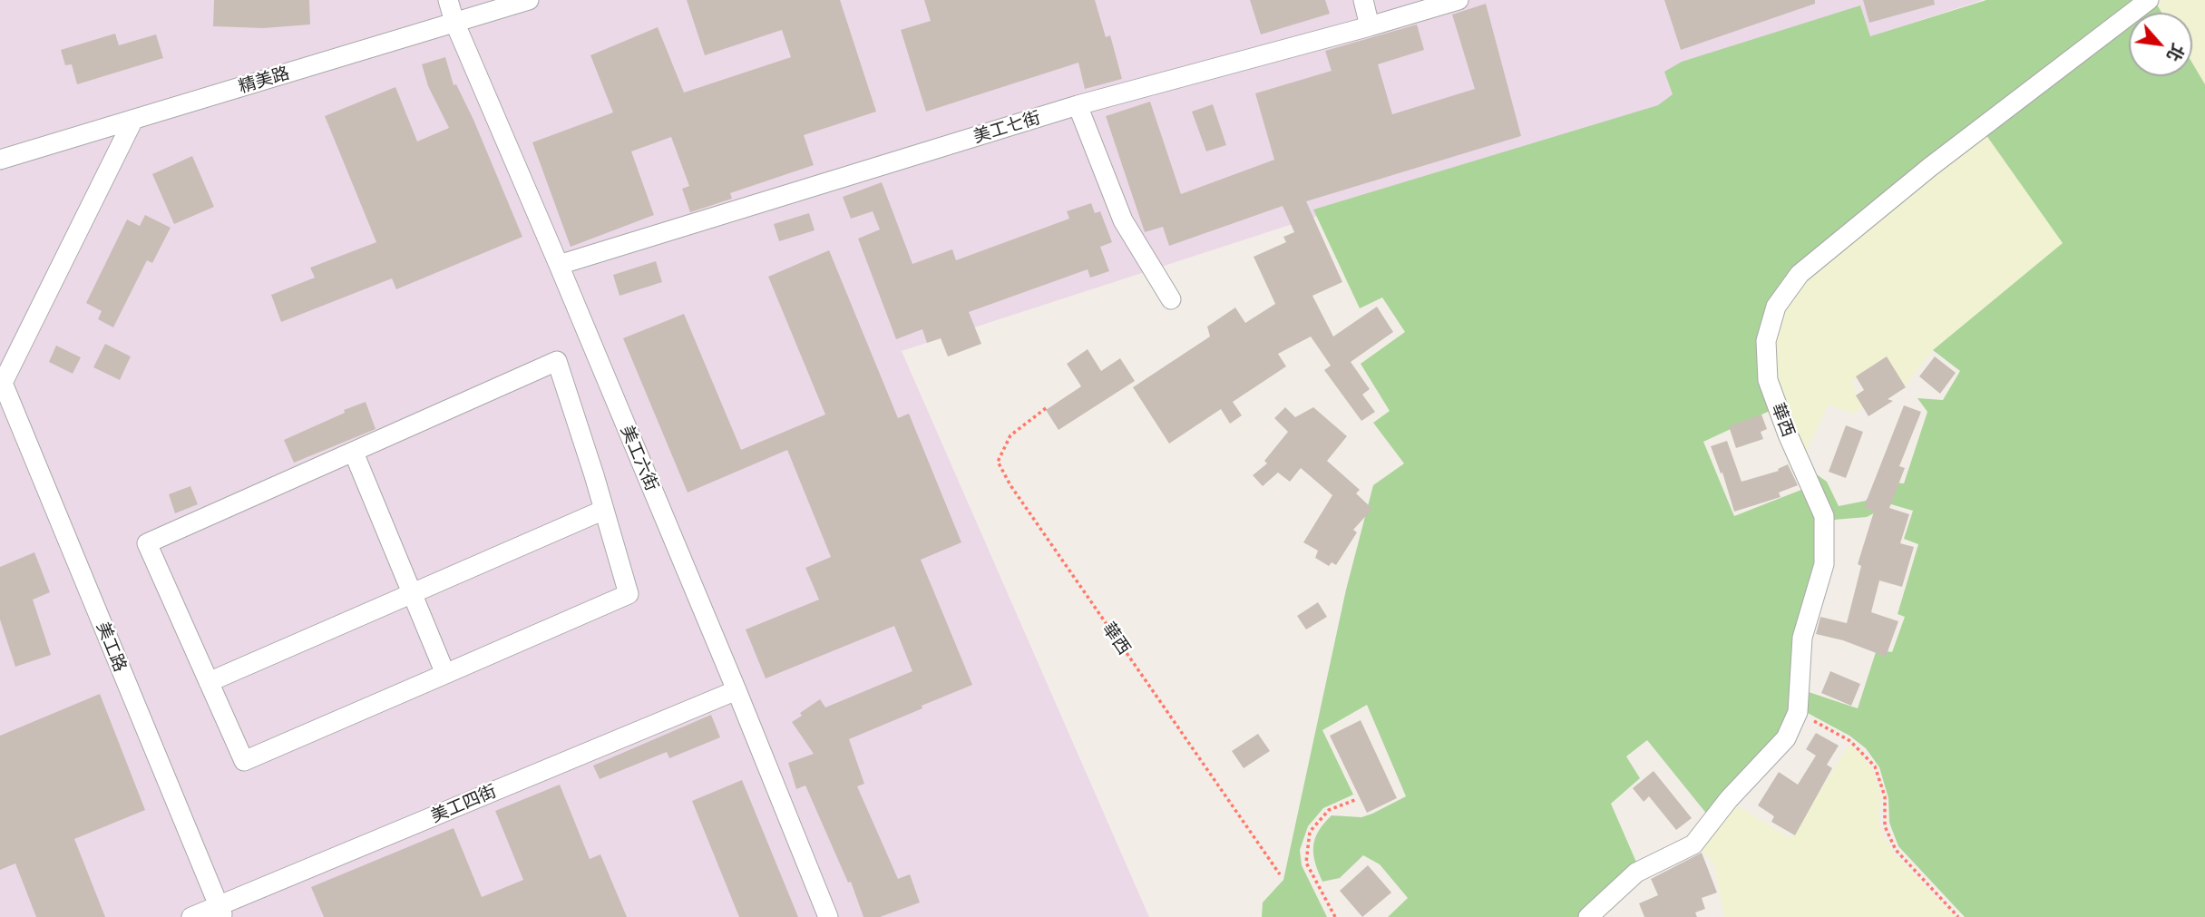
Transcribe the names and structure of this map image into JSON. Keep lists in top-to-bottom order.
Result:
{
  "streets": {
    "street": [
      "精美路",
      "美工七街",
      "華西",
      "美工六街",
      "美工路",
      "美工四街"
    ]
  },
  "crossings": [
    ["精美路", "美工六街"],
    ["美工七街", "美工六街"],
    ["美工六街", "美工四街"],
    ["美工路", "美工四街"]
  ],
  "north": "bottom right"
}
